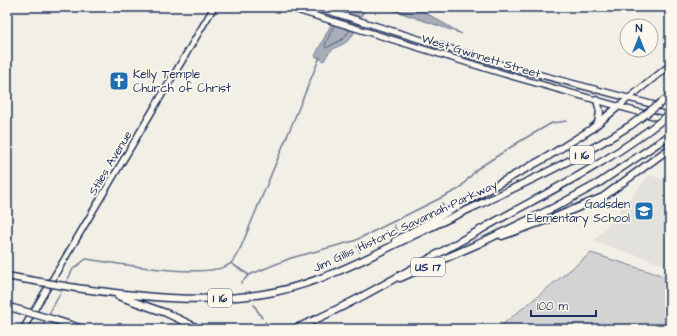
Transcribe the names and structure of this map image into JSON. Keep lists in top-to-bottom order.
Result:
{
  "streets": {
    "highway": ["I 16", "Jim Gillis Historic Savannah Parkway", "US 17"],
    "main road": ["West Gwinnett Street", "Stiles Avenue"]
  },
  "crossings": [
    ["I 16", "US 17"]
  ],
  "places": {
    "church": ["Kelly Temple Church of Christ"],
    "school or university": ["Gadsden Elementary School"]
  },
  "scale_bar": "100 m",
  "north": "top"
}
